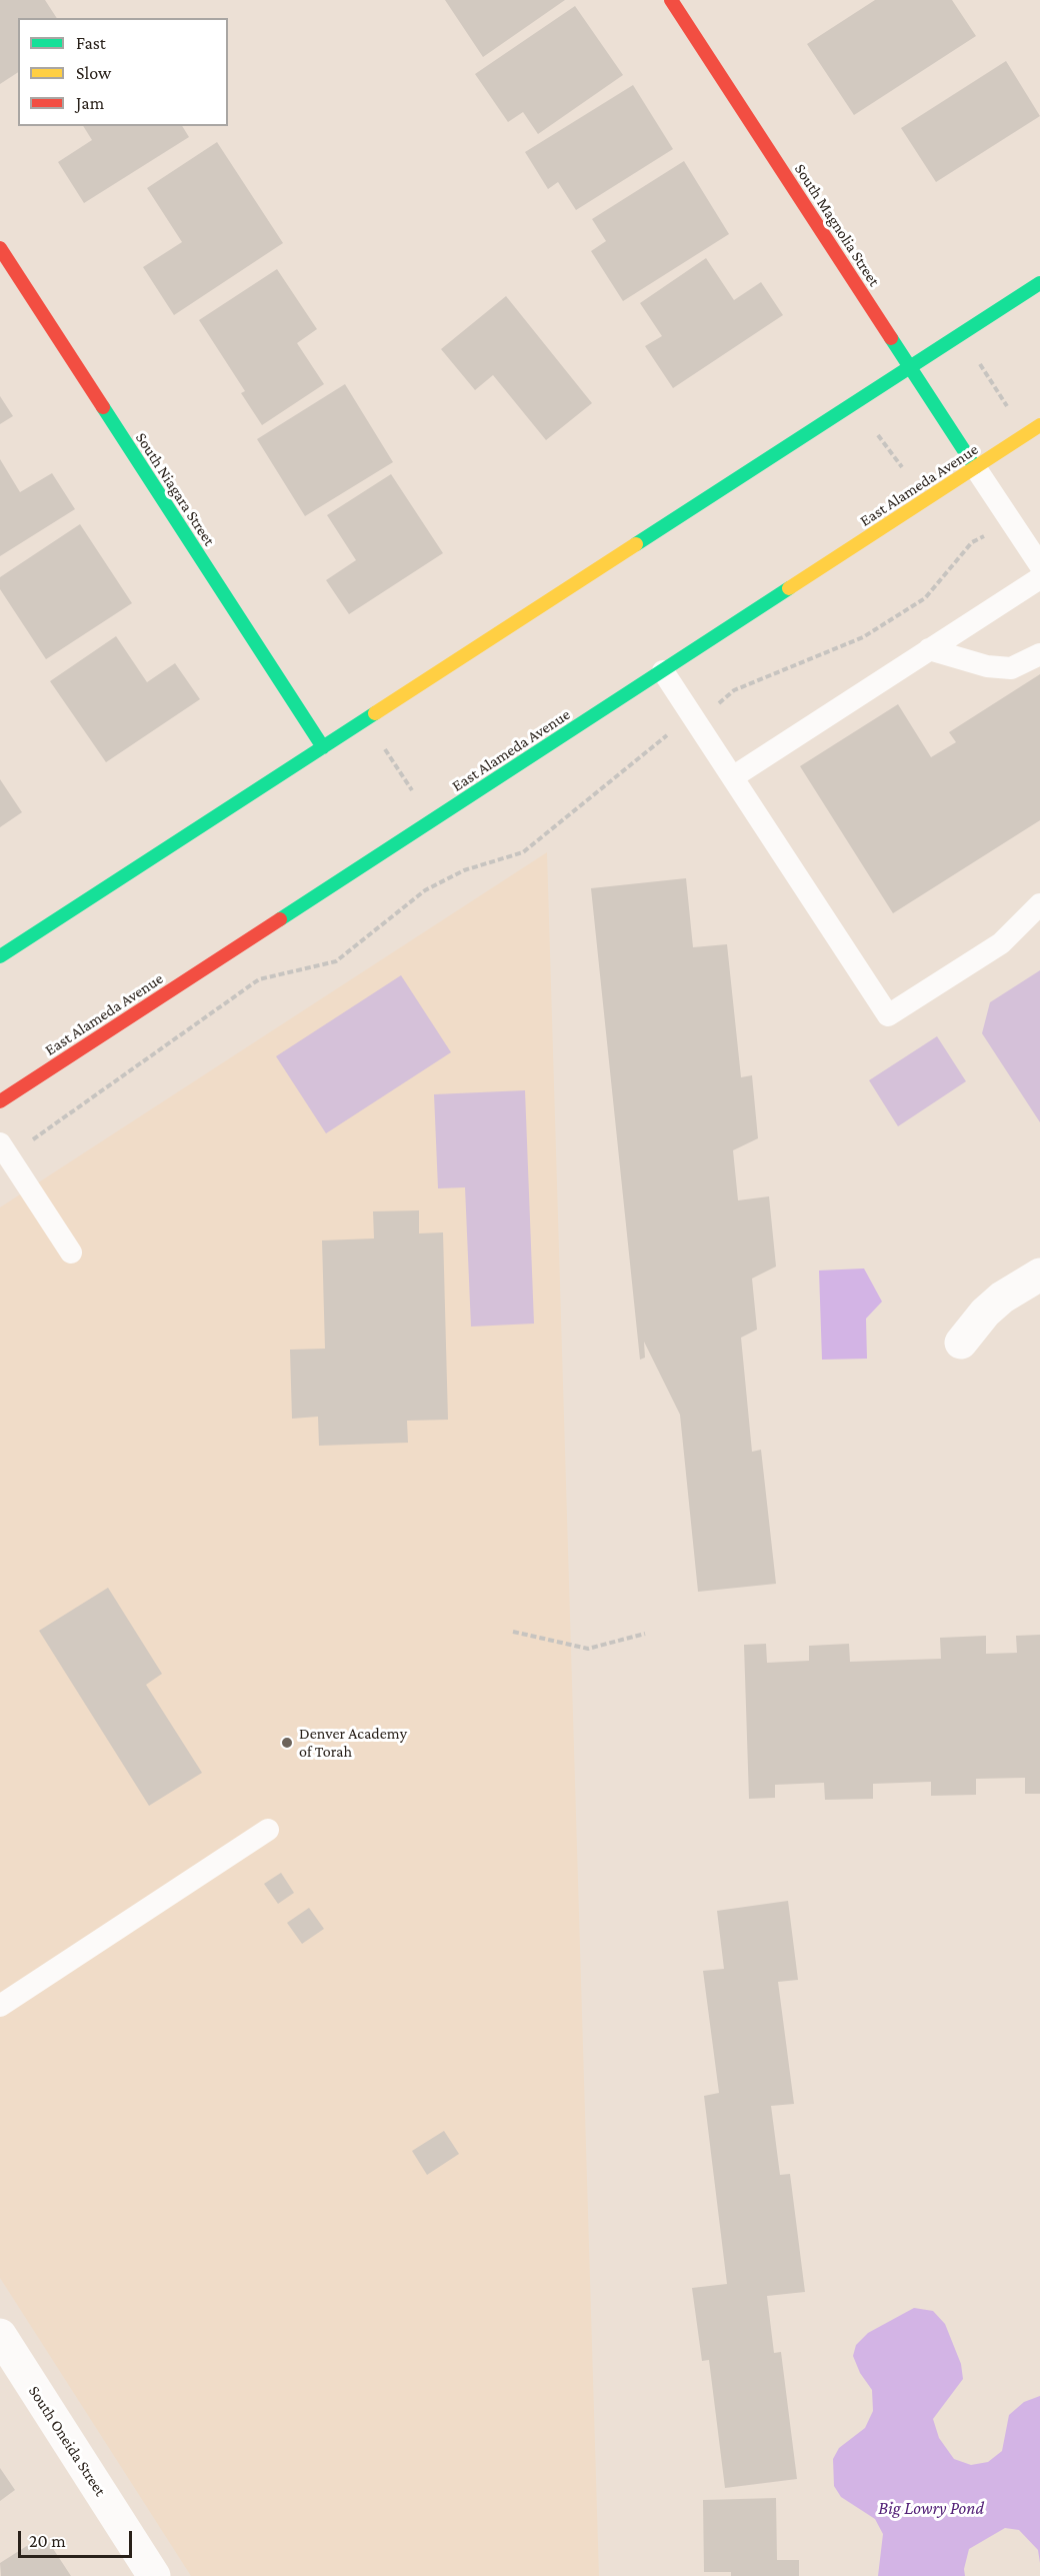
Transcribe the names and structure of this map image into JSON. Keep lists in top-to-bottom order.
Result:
{
  "streets": {
    "main road": ["South Magnolia Street", "East Alameda Avenue", "South Niagara Street"],
    "street": ["South Oneida Street"]
  },
  "crossings": [
    ["South Magnolia Street", "East Alameda Avenue"]
  ],
  "water": ["Big Lowry Pond"],
  "places": ["Denver Academy of Torah"],
  "legend": ["Fast", "Slow", "Jam"],
  "scale_bar": "20 m"
}
